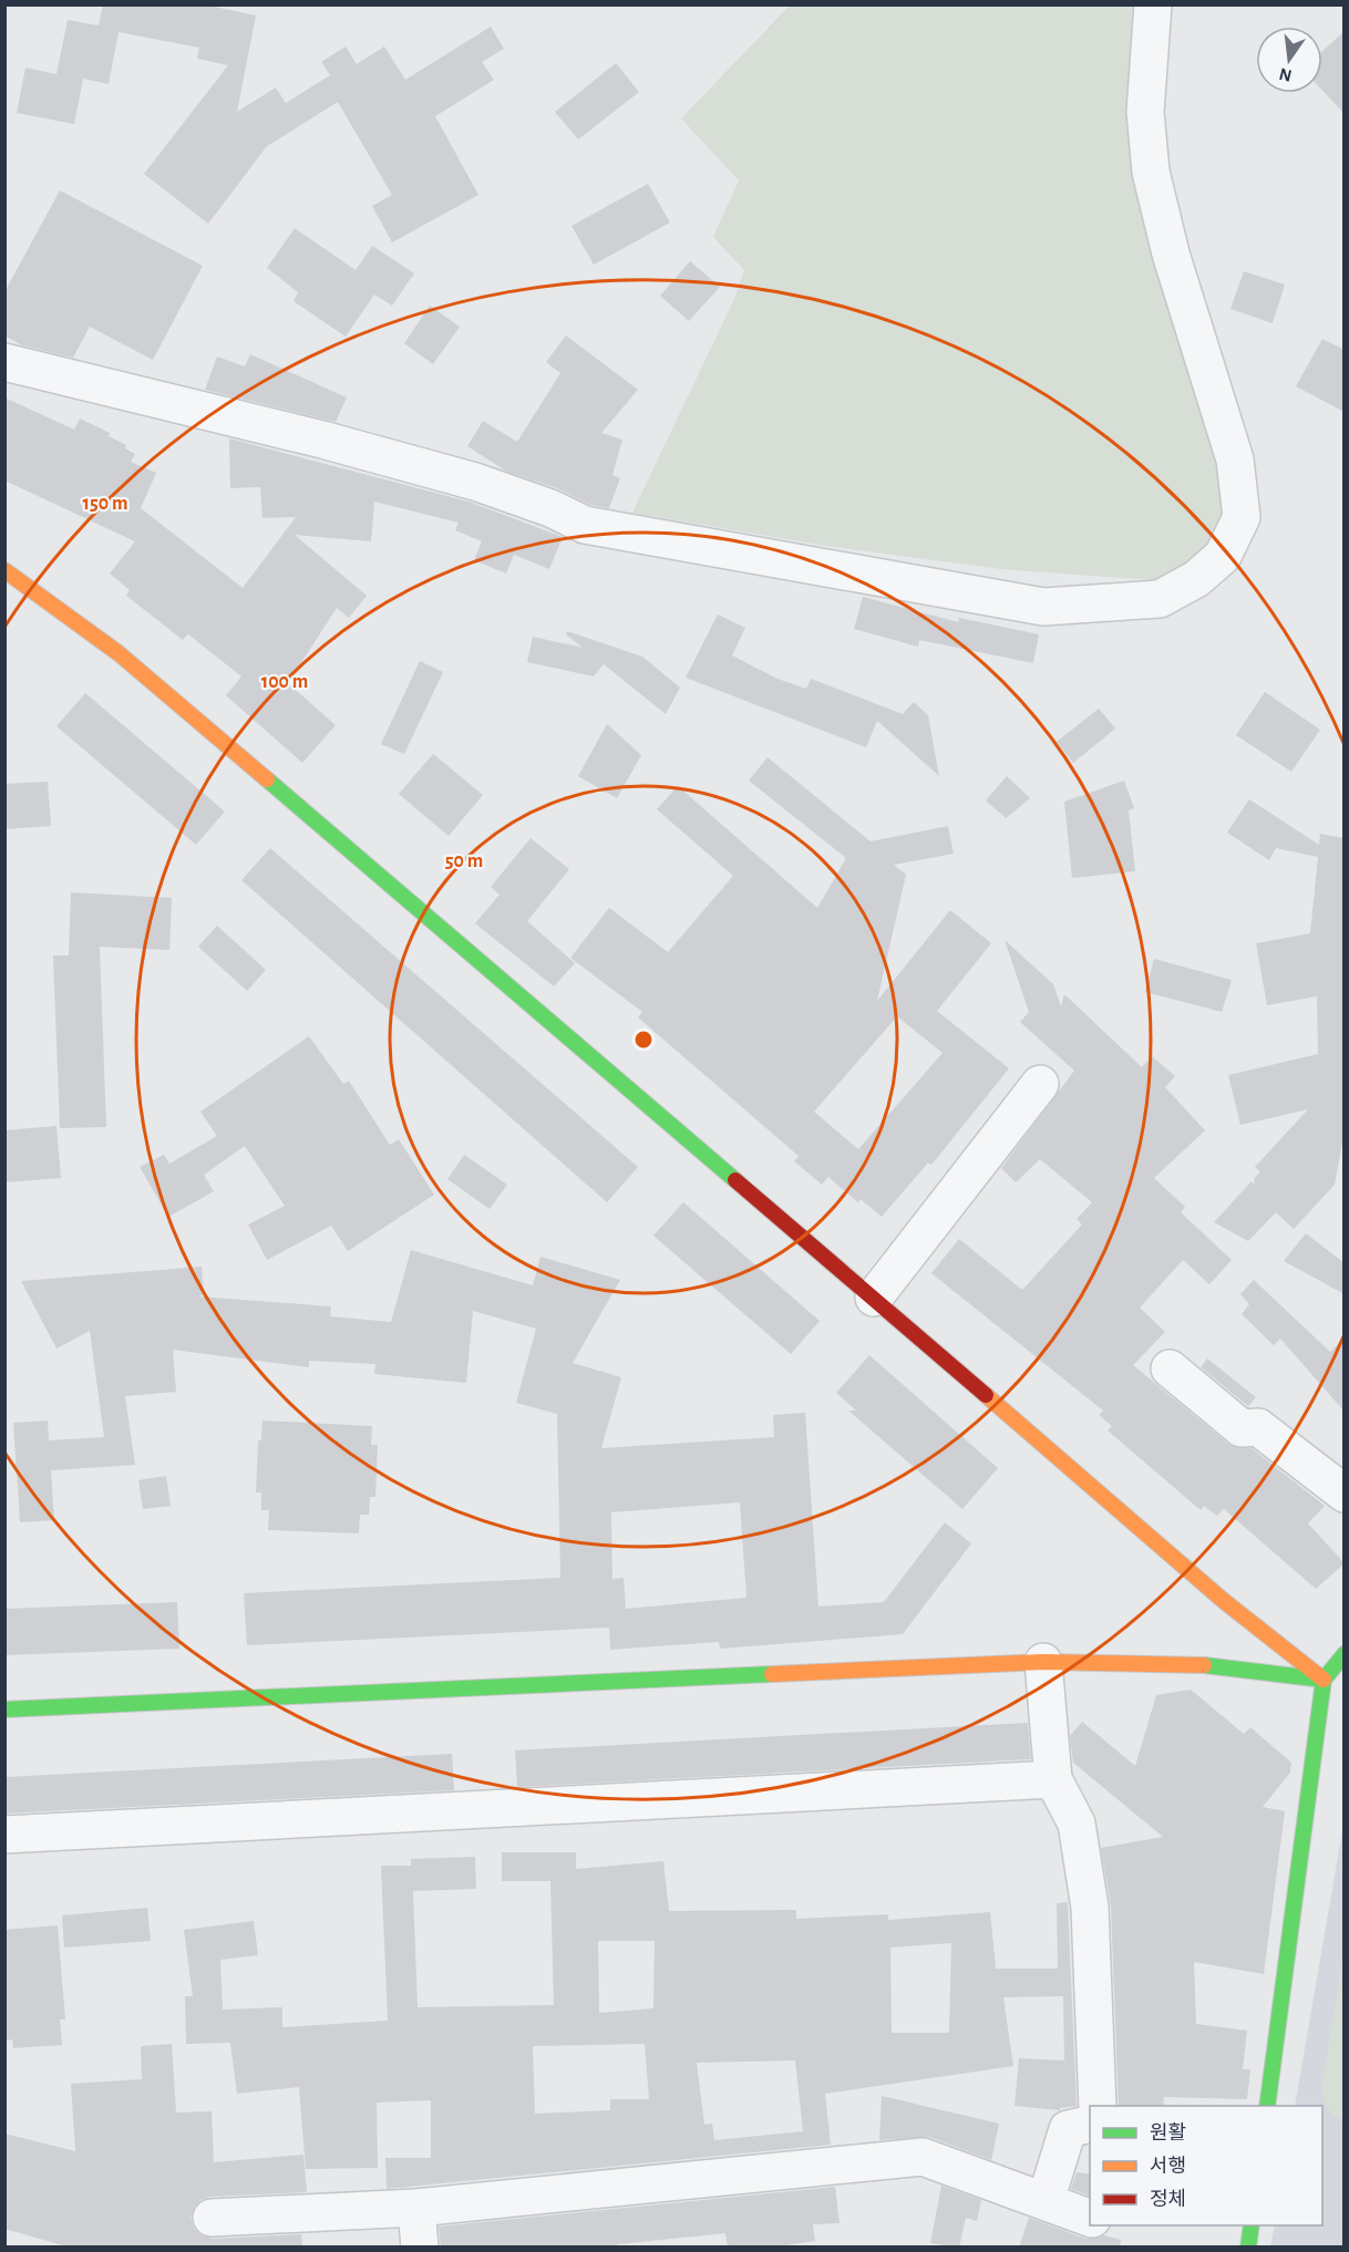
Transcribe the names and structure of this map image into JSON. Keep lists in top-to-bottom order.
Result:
{
  "legend": ["원활", "서행", "정체"],
  "north": "bottom",
  "rings": ["150 m", "100 m", "50 m"]
}
